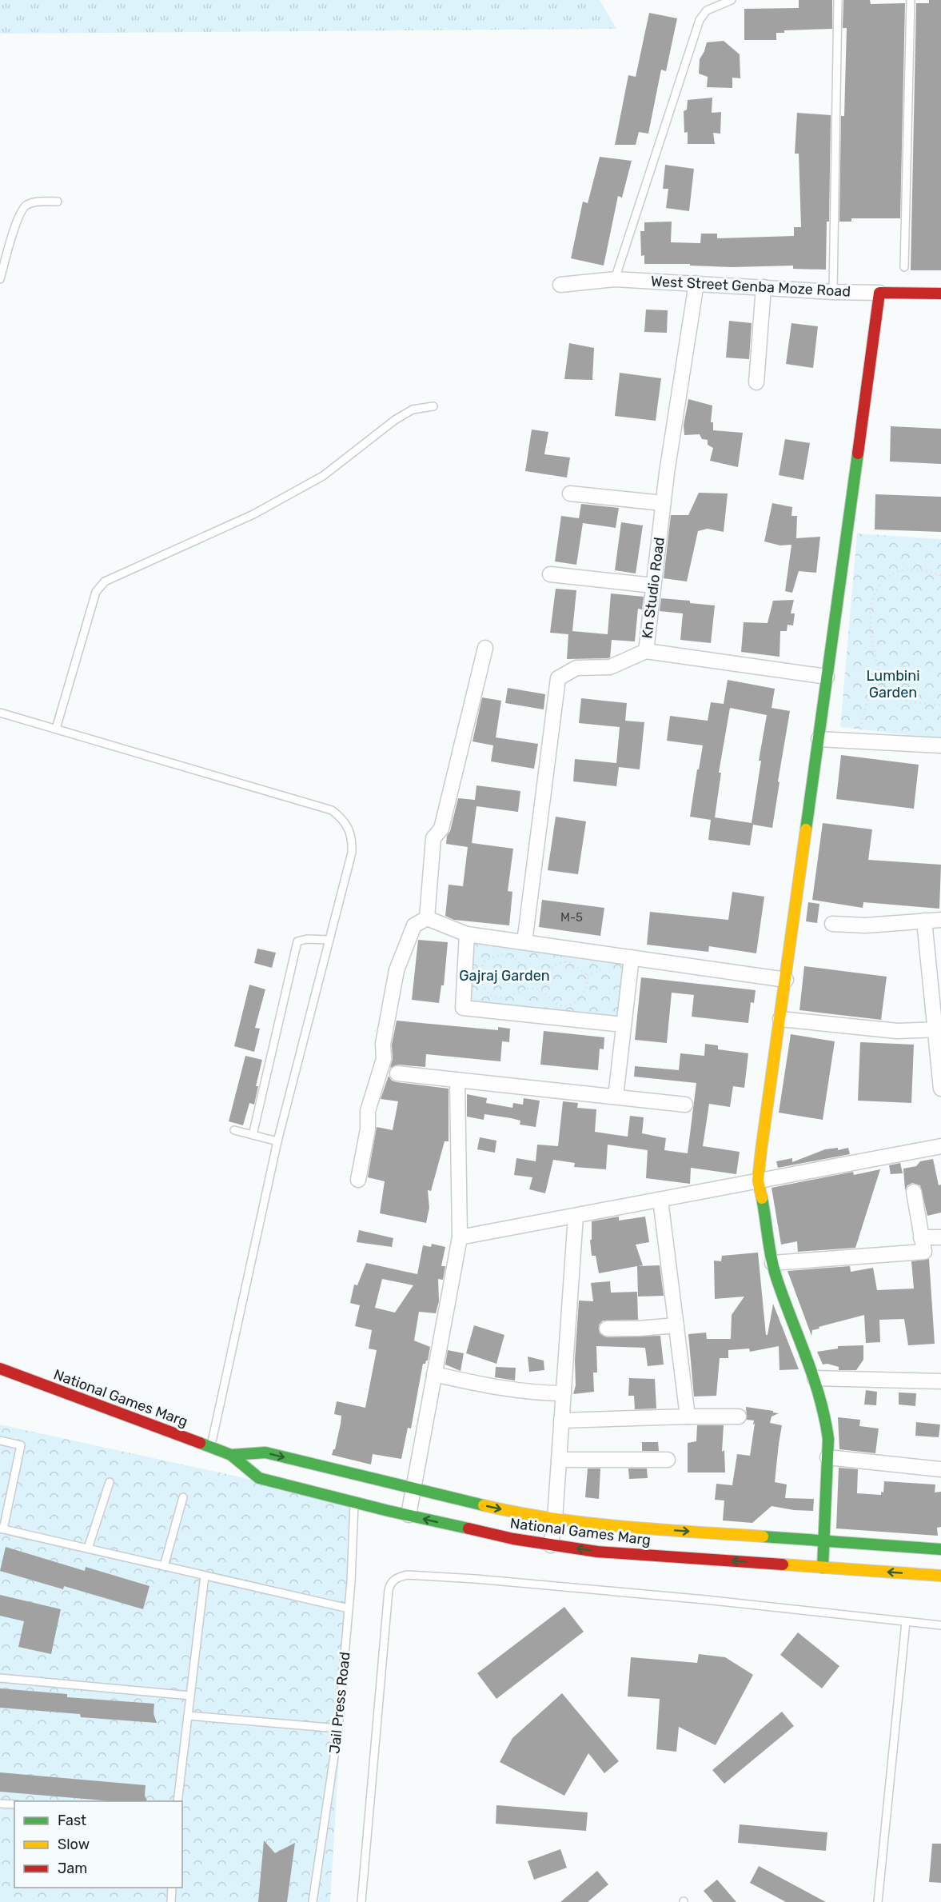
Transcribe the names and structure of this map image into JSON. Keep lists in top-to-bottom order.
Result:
{
  "streets": {
    "main road": ["West Street Genba Moze Road", "National Games Marg"],
    "street": ["Kn Studio Road"],
    "lane": ["Jail Press Road"]
  },
  "crossings": [
    ["West Street Genba Moze Road", "Kn Studio Road"],
    ["National Games Marg", "Jail Press Road"]
  ],
  "parks": ["Lumbini Garden", "Gajraj Garden"],
  "house_numbers": ["M-5"],
  "legend": ["Fast", "Slow", "Jam"]
}
